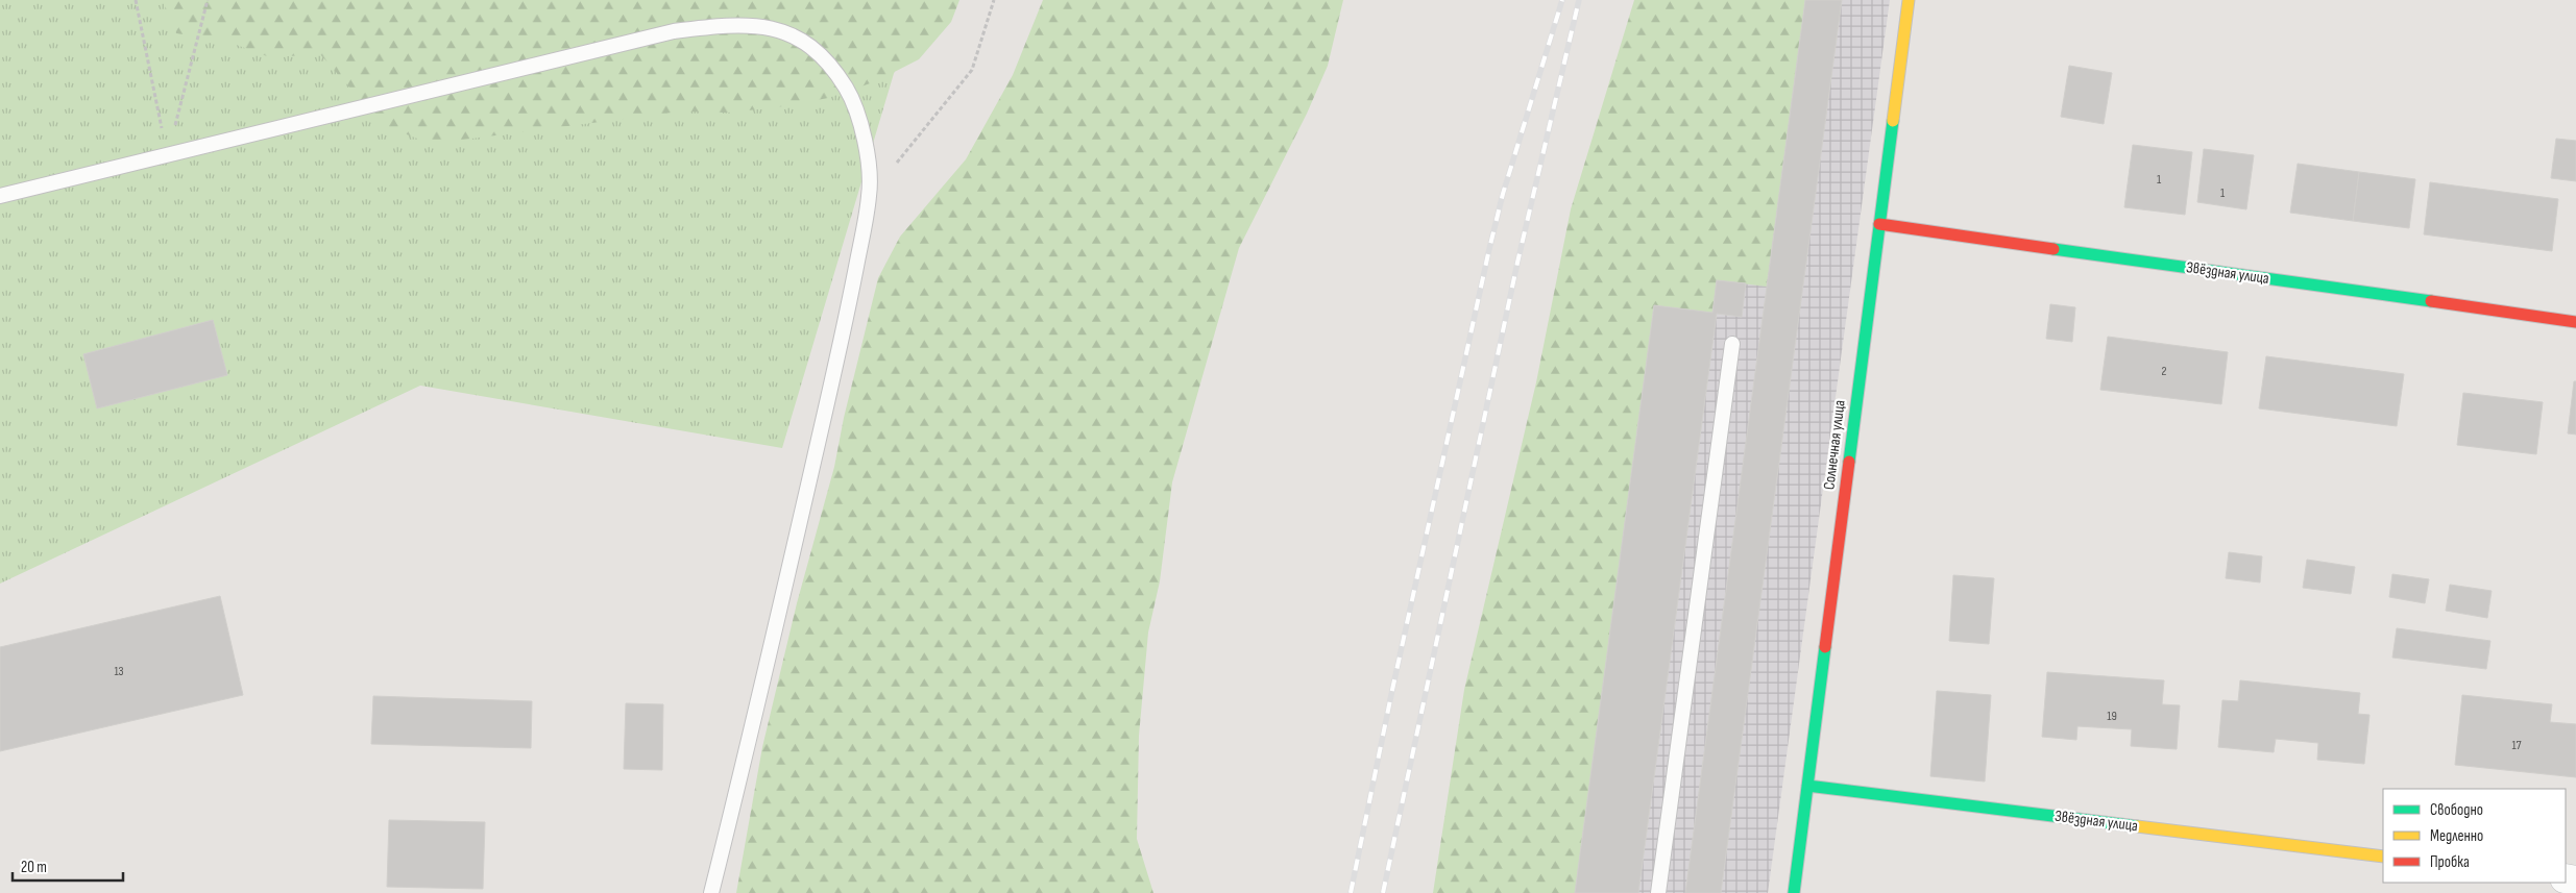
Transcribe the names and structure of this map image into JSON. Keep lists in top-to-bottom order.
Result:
{
  "streets": {
    "street": ["Звёздная улица", "Солнечная улица"]
  },
  "crossings": [
    ["Звёздная улица", "Солнечная улица"]
  ],
  "house_numbers": [
    "1",
    "1",
    "2",
    "13",
    "19",
    "17"
  ],
  "legend": ["Свободно", "Медленно", "Пробка"],
  "scale_bar": "20 m"
}
